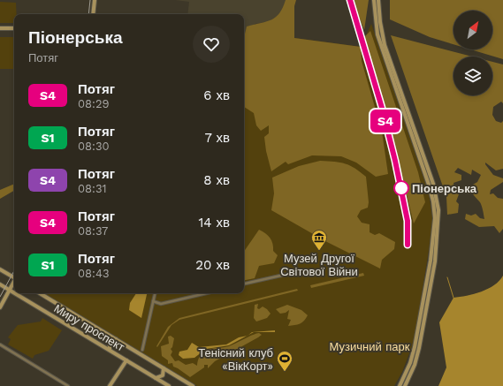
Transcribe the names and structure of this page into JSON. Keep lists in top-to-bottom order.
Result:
{
  "streets": {
    "main road": ["Миру проспект"]
  },
  "parks": ["Музичний парк"],
  "places": {
    "other": ["Піонерська"],
    "museum": ["Музей Другої Світової Війни"],
    "sports": ["Тенісний клуб «ВікКорт»"]
  },
  "north": "top right",
  "page": {
    "on_map": "S4",
    "heading": ["Піонерська", "Потяг"],
    "list": [
      {
        "mark": "S4",
        "name": "Потяг",
        "note": "08:29",
        "value": "6 хв"
      },
      {
        "mark": "S1",
        "name": "Потяг",
        "note": "08:30",
        "value": "7 хв"
      },
      {
        "mark": "S4",
        "name": "Потяг",
        "note": "08:31",
        "value": "8 хв"
      },
      {
        "mark": "S4",
        "name": "Потяг",
        "note": "08:37",
        "value": "14 хв"
      },
      {
        "mark": "S1",
        "name": "Потяг",
        "note": "08:43",
        "value": "20 хв"
      }
    ]
  }
}
